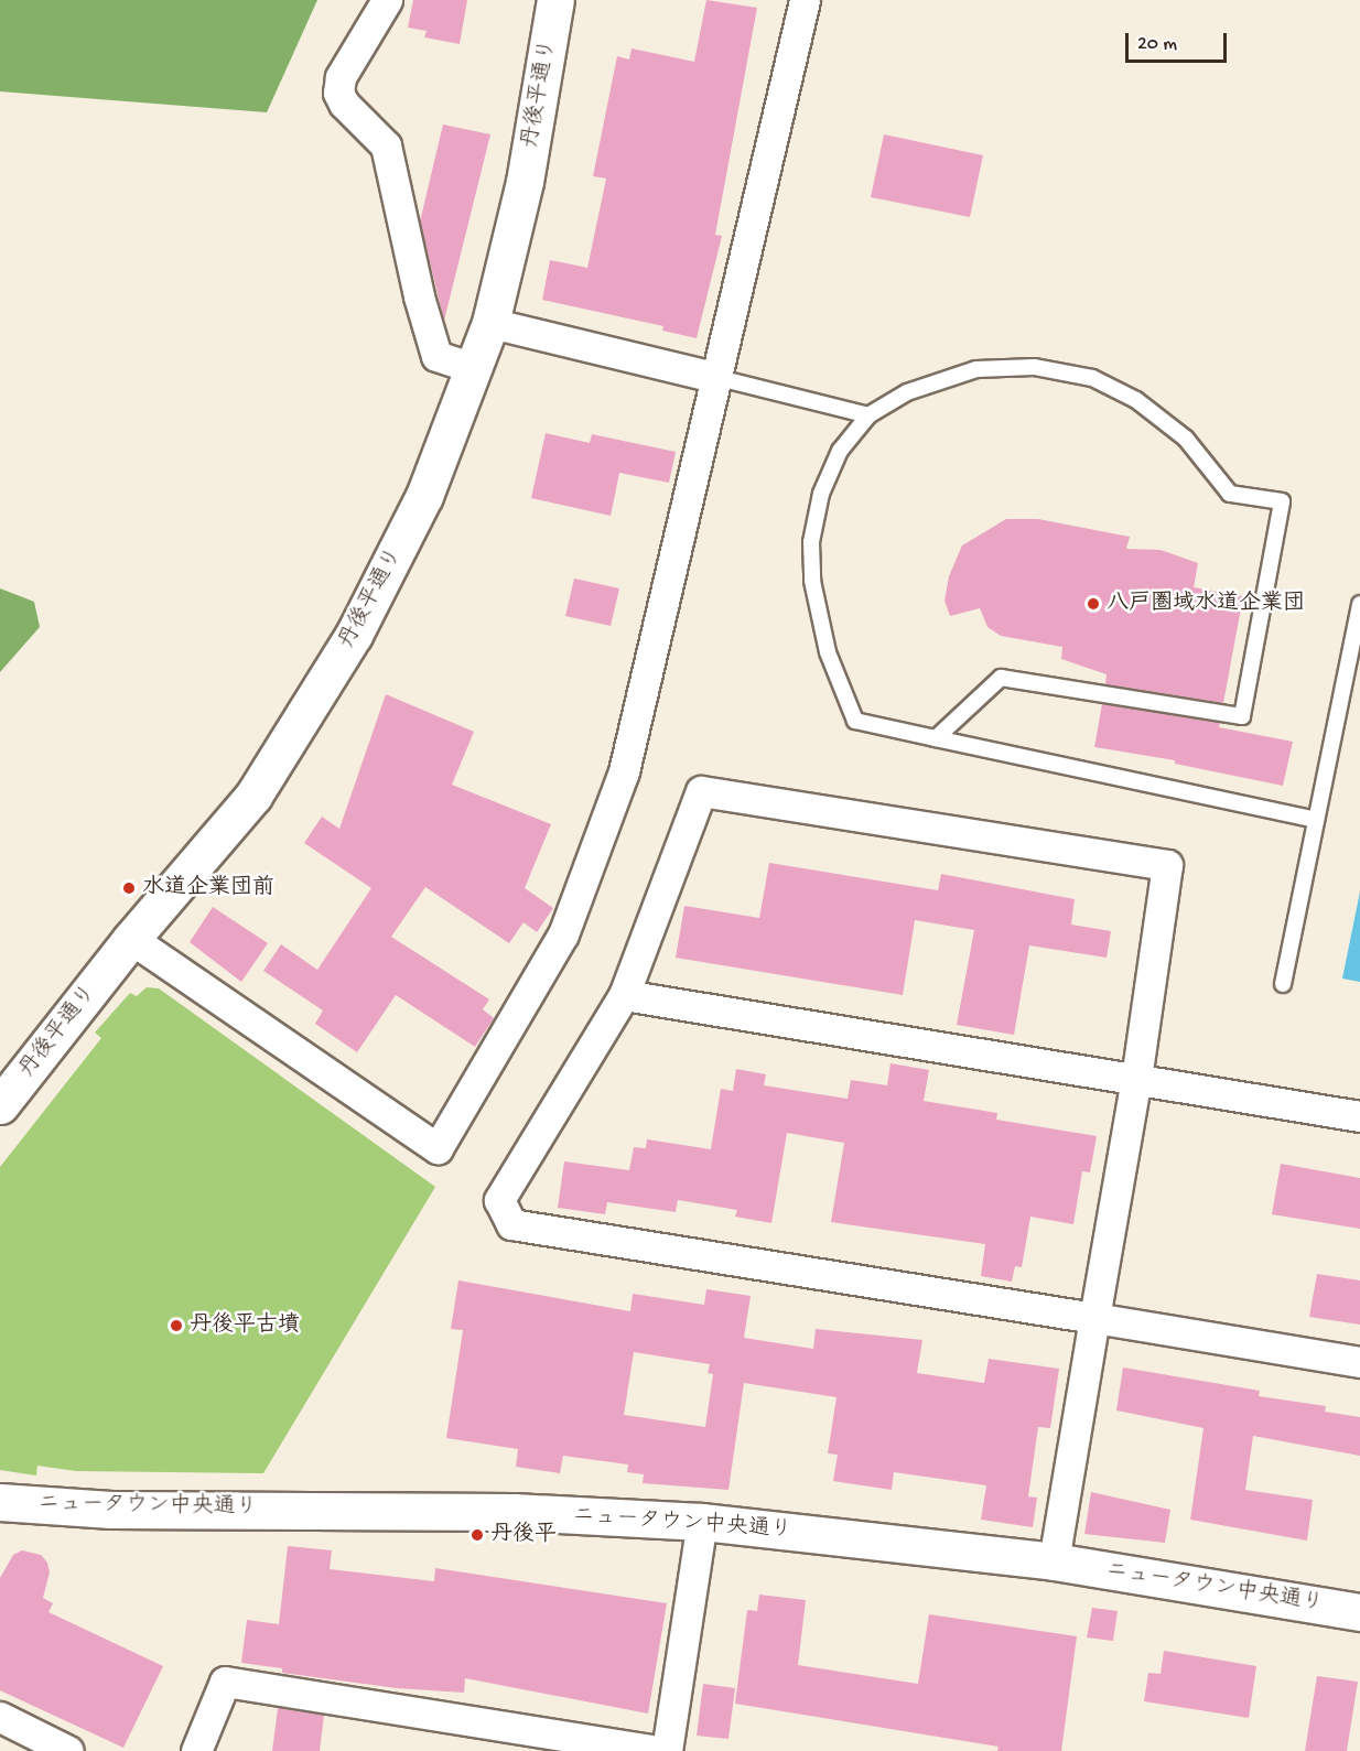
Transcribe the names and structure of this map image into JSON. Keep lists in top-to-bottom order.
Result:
{
  "streets": {
    "street": ["丹後平通り", "ニュータウン中央通り"]
  },
  "places": [
    "八戸圏域水道企業団",
    "水道企業団前",
    "丹後平古墳",
    "丹後平"
  ],
  "scale_bar": "20 m"
}
